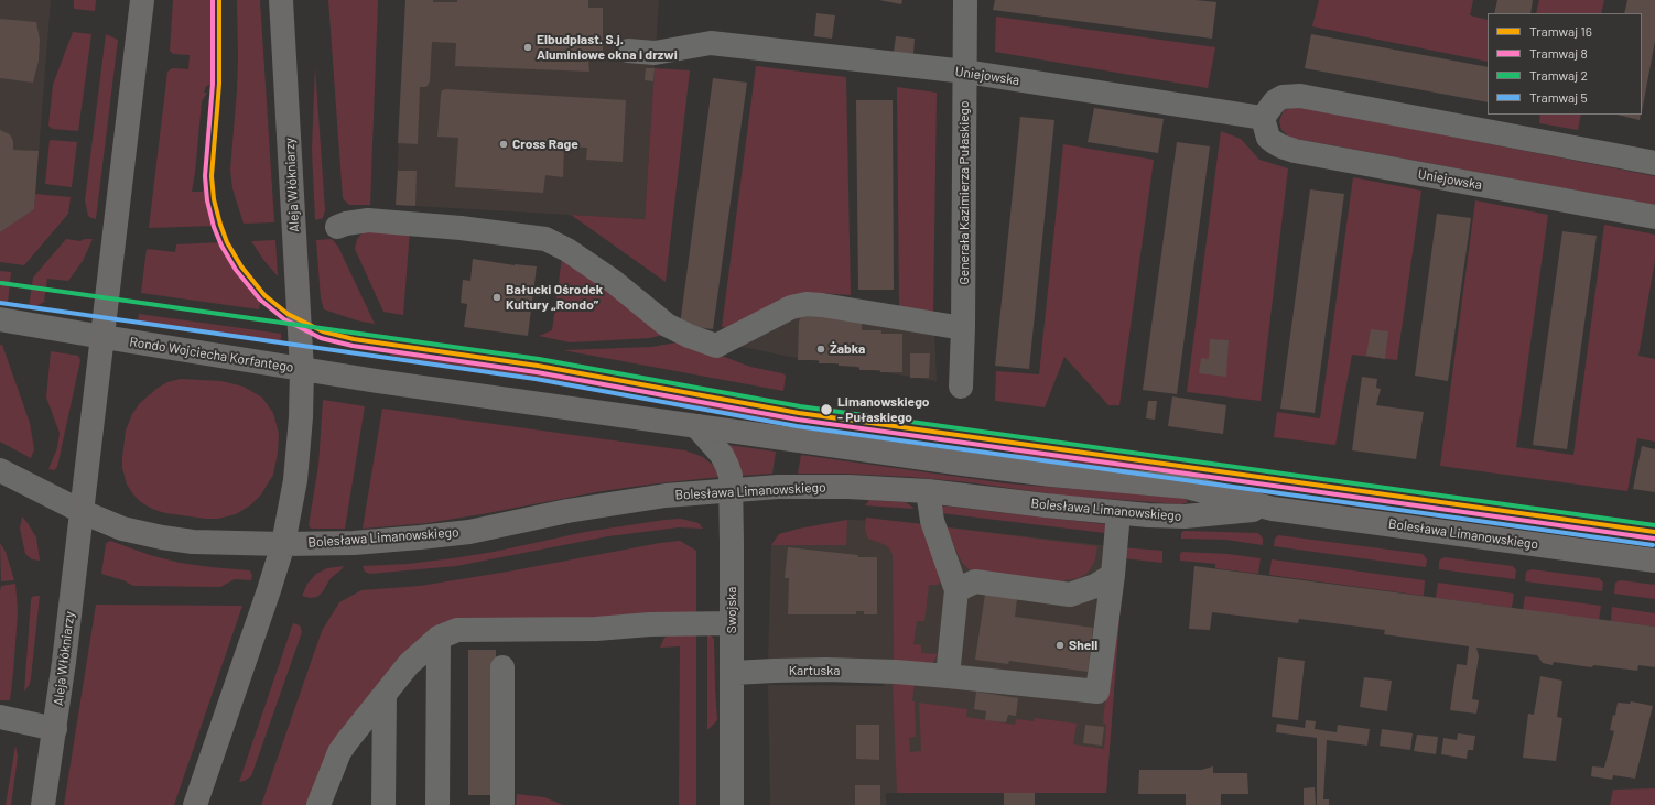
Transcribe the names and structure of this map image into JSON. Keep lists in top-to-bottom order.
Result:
{
  "streets": {
    "main road": ["Aleja Włókniarzy", "Rondo Wojciecha Korfantego", "Bolesława Limanowskiego"],
    "street": [
      "Uniejowska",
      "Generała Kazimierza Pułaskiego",
      "Swojska",
      "Kartuska"
    ]
  },
  "crossings": [
    ["Uniejowska", "Generała Kazimierza Pułaskiego"],
    ["Aleja Włókniarzy", "Rondo Wojciecha Korfantego"],
    ["Aleja Włókniarzy", "Bolesława Limanowskiego"],
    ["Rondo Wojciecha Korfantego", "Bolesława Limanowskiego"],
    ["Bolesława Limanowskiego", "Swojska"],
    ["Swojska", "Kartuska"]
  ],
  "places": [
    "Elbudplast. S.j. Aluminiowe okna i drzwi",
    "Cross Rage",
    "Bałucki Ośrodek Kultury „Rondo”",
    "Żabka",
    "Limanowskiego - Pułaskiego",
    "Shell"
  ],
  "lines": [
    "tram line 16",
    "tram line 8",
    "tram line 2",
    "tram line 5"
  ],
  "legend": [
    "Tramwaj 16",
    "Tramwaj 8",
    "Tramwaj 2",
    "Tramwaj 5"
  ]
}
